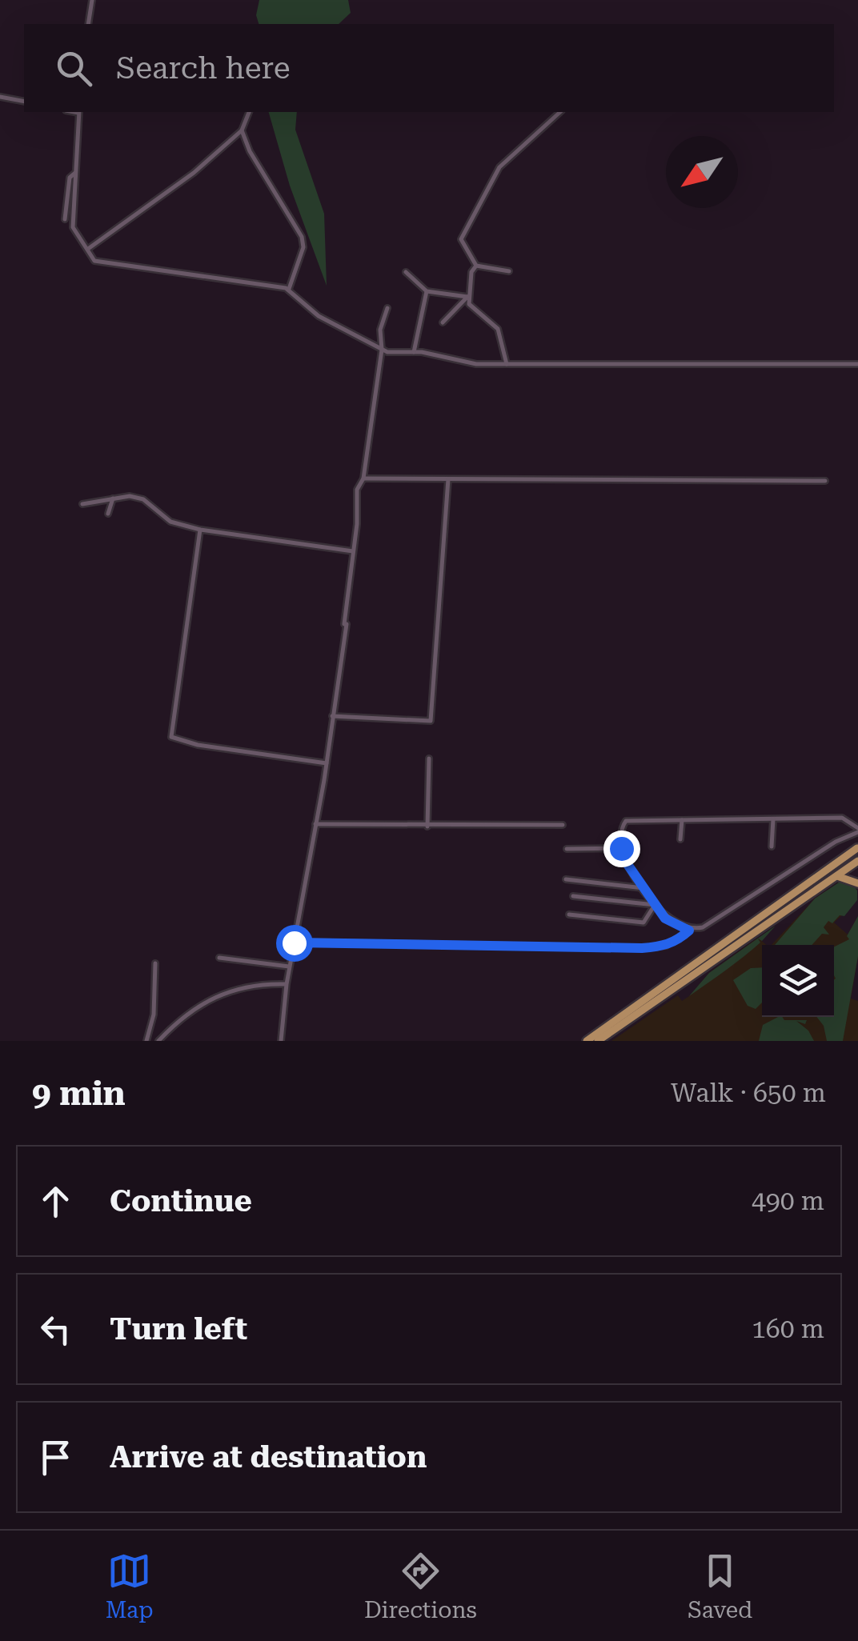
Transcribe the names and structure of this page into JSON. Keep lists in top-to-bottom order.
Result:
{
  "north": "bottom left",
  "page": {
    "search": "Search here",
    "heading": ["9 min", "Walk · 650 m"],
    "list": [
      ["Continue", "490 m"],
      ["Turn left", "160 m"],
      "Arrive at destination"
    ],
    "nav": ["Map", "Directions", "Saved"]
  }
}
